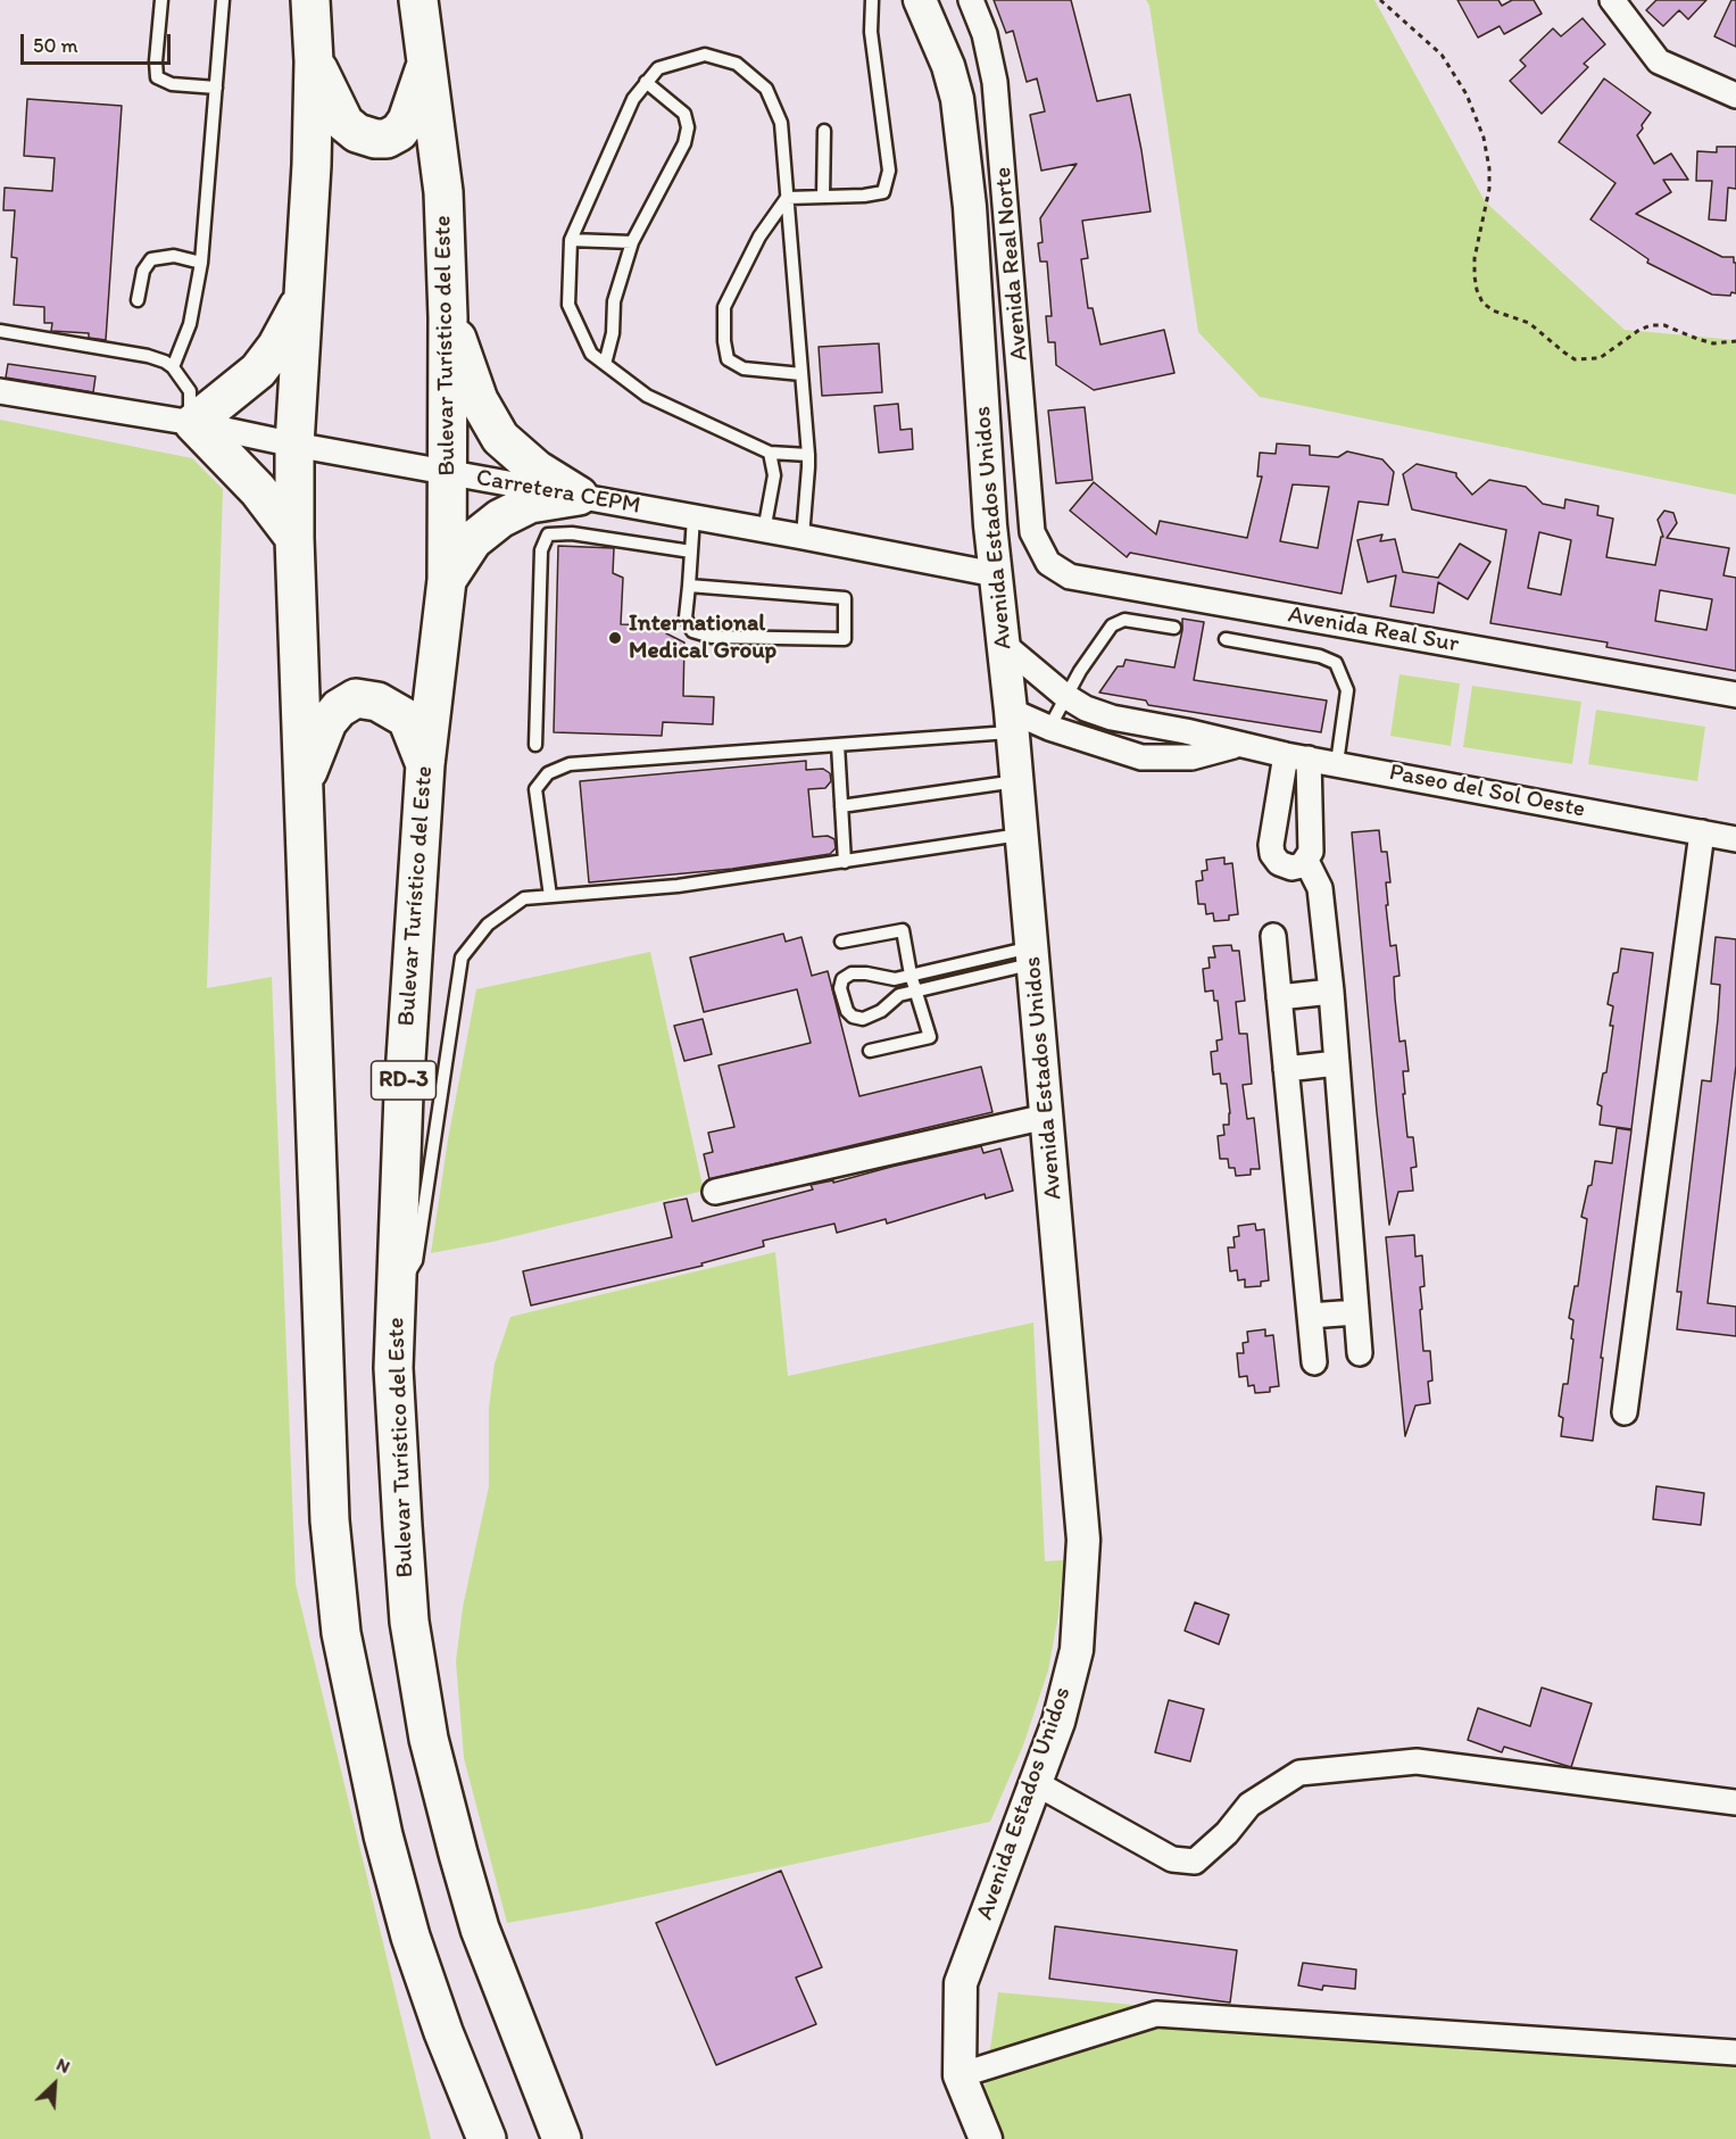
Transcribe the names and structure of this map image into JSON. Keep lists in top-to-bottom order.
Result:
{
  "streets": {
    "highway": ["Bulevar Turístico del Este", "RD-3"],
    "street": [
      "Avenida Real Norte",
      "Carretera CEPM",
      "Avenida Estados Unidos",
      "Avenida Real Sur",
      "Paseo del Sol Oeste"
    ]
  },
  "crossings": [
    ["Avenida Real Norte", "Avenida Real Sur"],
    ["Bulevar Turístico del Este", "Carretera CEPM"],
    ["Carretera CEPM", "Avenida Estados Unidos"],
    ["Avenida Estados Unidos", "Paseo del Sol Oeste"]
  ],
  "places": ["International Medical Group"],
  "scale_bar": "50 m",
  "north": "top right"
}
